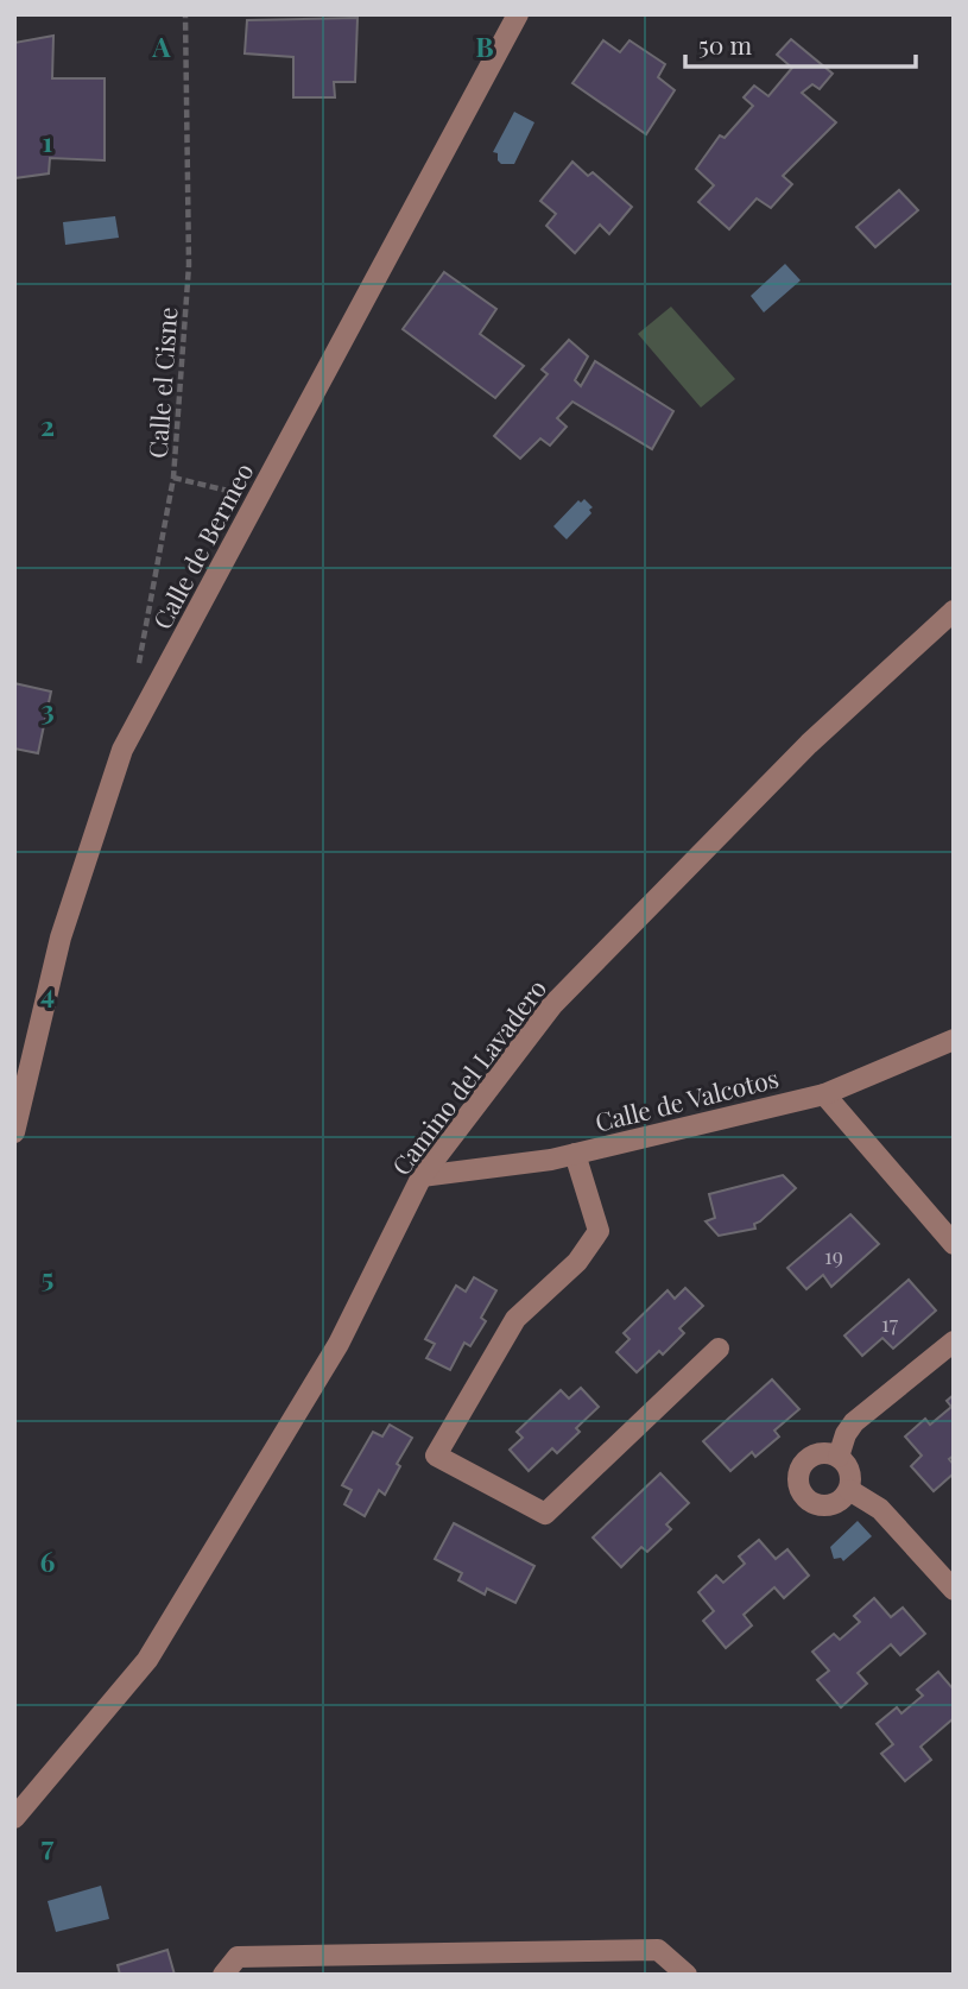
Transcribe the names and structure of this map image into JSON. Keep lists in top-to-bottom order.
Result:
{
  "streets": {
    "street": ["Calle de Bermeo", "Camino del Lavadero", "Calle de Valcotos"],
    "path": ["Calle el Cisne"]
  },
  "crossings": [
    ["Camino del Lavadero", "Calle de Valcotos"]
  ],
  "house_numbers": ["19", "17"],
  "scale_bar": "50 m",
  "grid": {
    "columns": ["A", "B"],
    "rows": [
      "1",
      "2",
      "3",
      "4",
      "5",
      "6",
      "7"
    ]
  }
}
